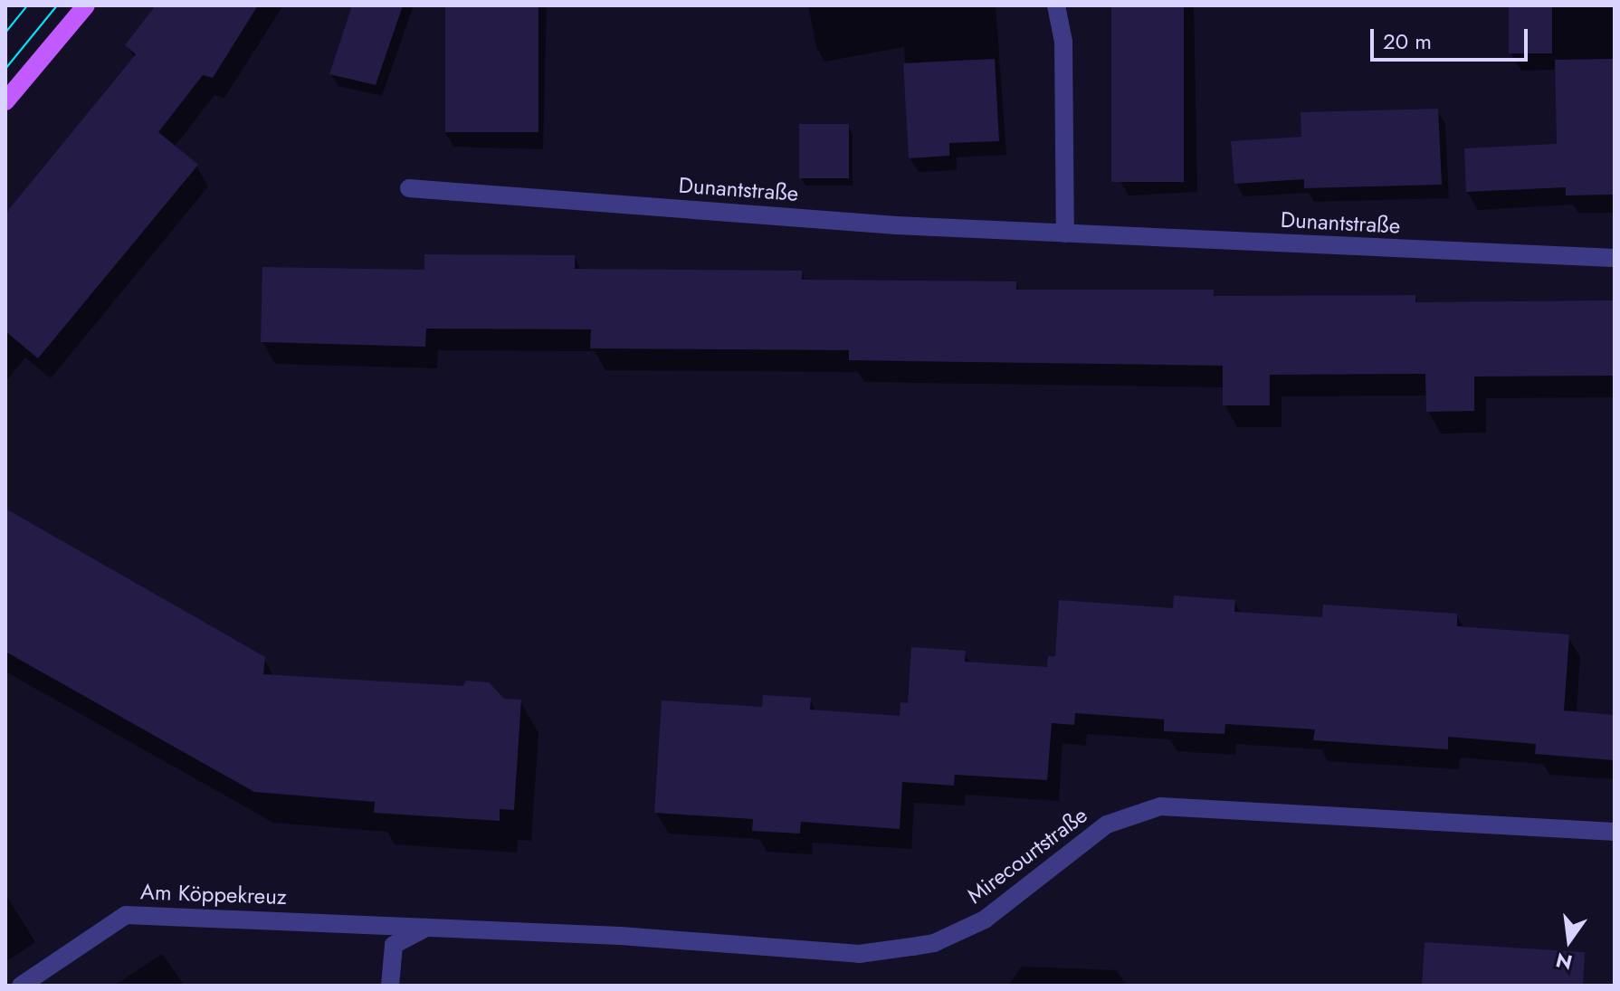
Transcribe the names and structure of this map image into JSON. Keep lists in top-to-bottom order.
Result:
{
  "streets": {
    "street": ["Dunantstraße", "Mirecourtstraße", "Am Köppekreuz"]
  },
  "crossings": [
    ["Mirecourtstraße", "Am Köppekreuz"]
  ],
  "scale_bar": "20 m",
  "north": "bottom"
}
